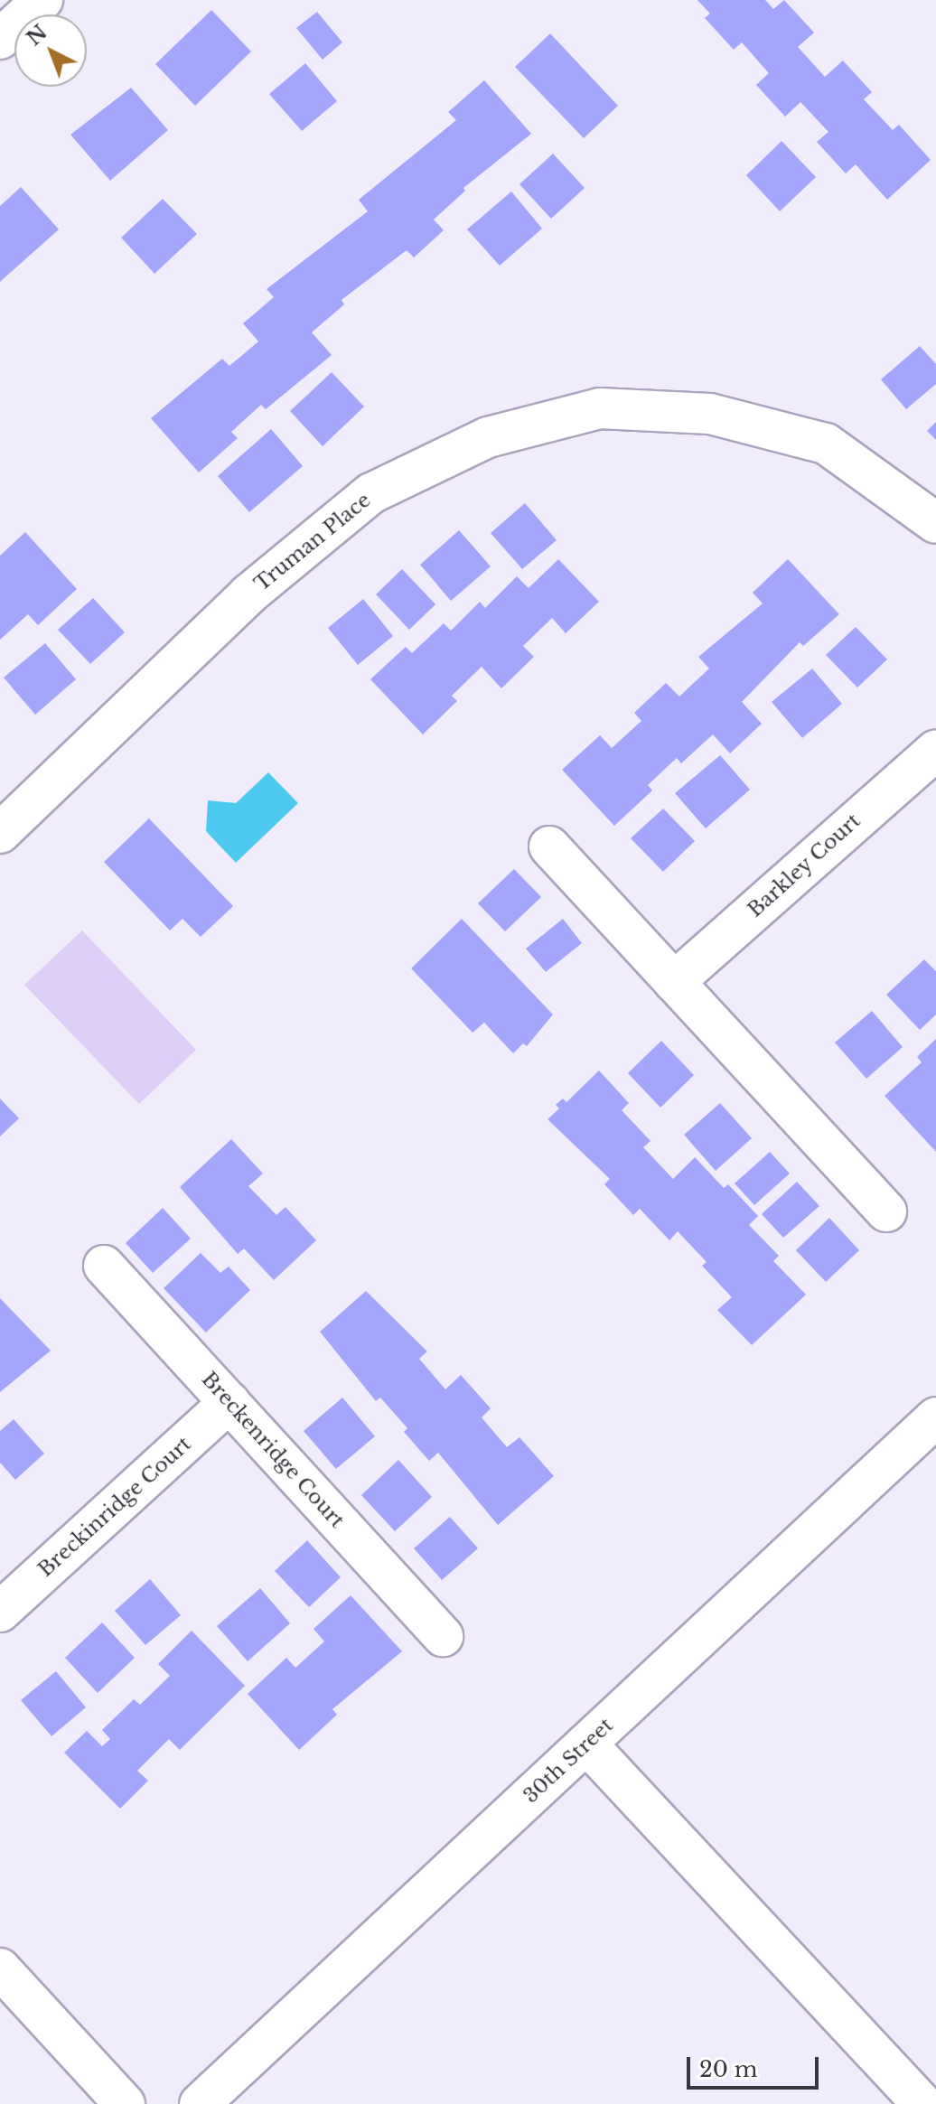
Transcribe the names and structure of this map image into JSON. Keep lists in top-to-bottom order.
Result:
{
  "streets": {
    "street": [
      "Truman Place",
      "Barkley Court",
      "Breckenridge Court",
      "Breckinridge Court",
      "30th Street"
    ]
  },
  "crossings": [
    ["Breckenridge Court", "Breckinridge Court"]
  ],
  "scale_bar": "20 m",
  "north": "top left"
}
